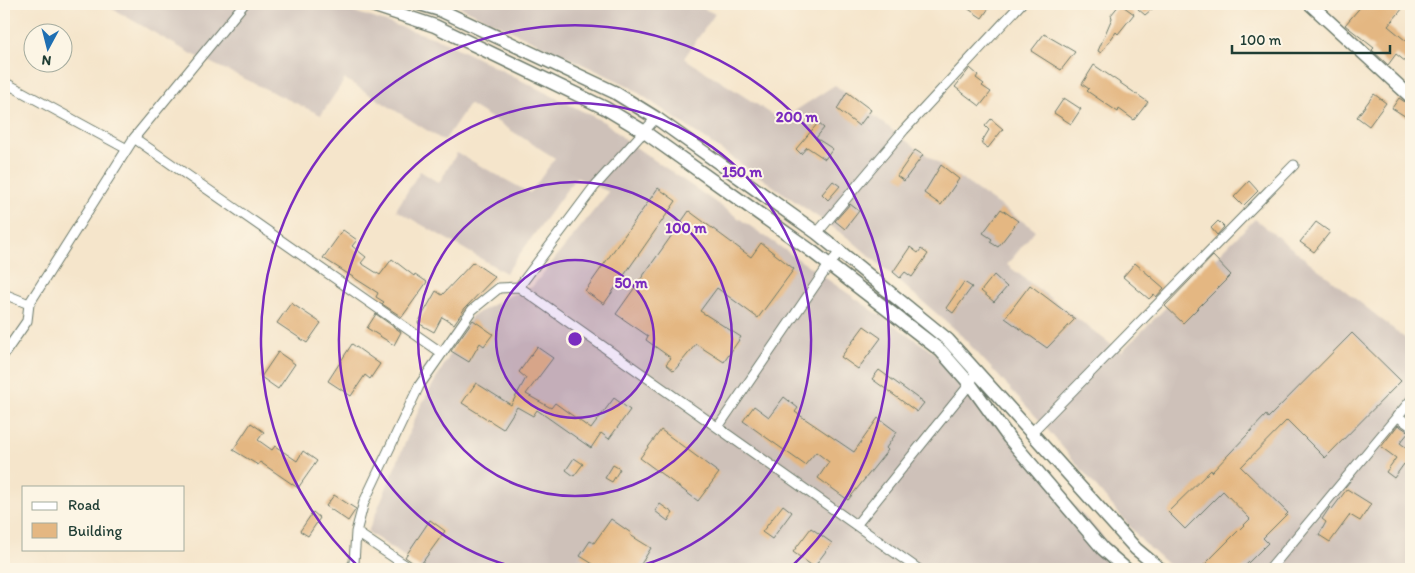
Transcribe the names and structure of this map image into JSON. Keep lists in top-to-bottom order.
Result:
{
  "legend": ["Road", "Building"],
  "scale_bar": "100 m",
  "north": "bottom",
  "rings": [
    "200 m",
    "150 m",
    "100 m",
    "50 m"
  ]
}
